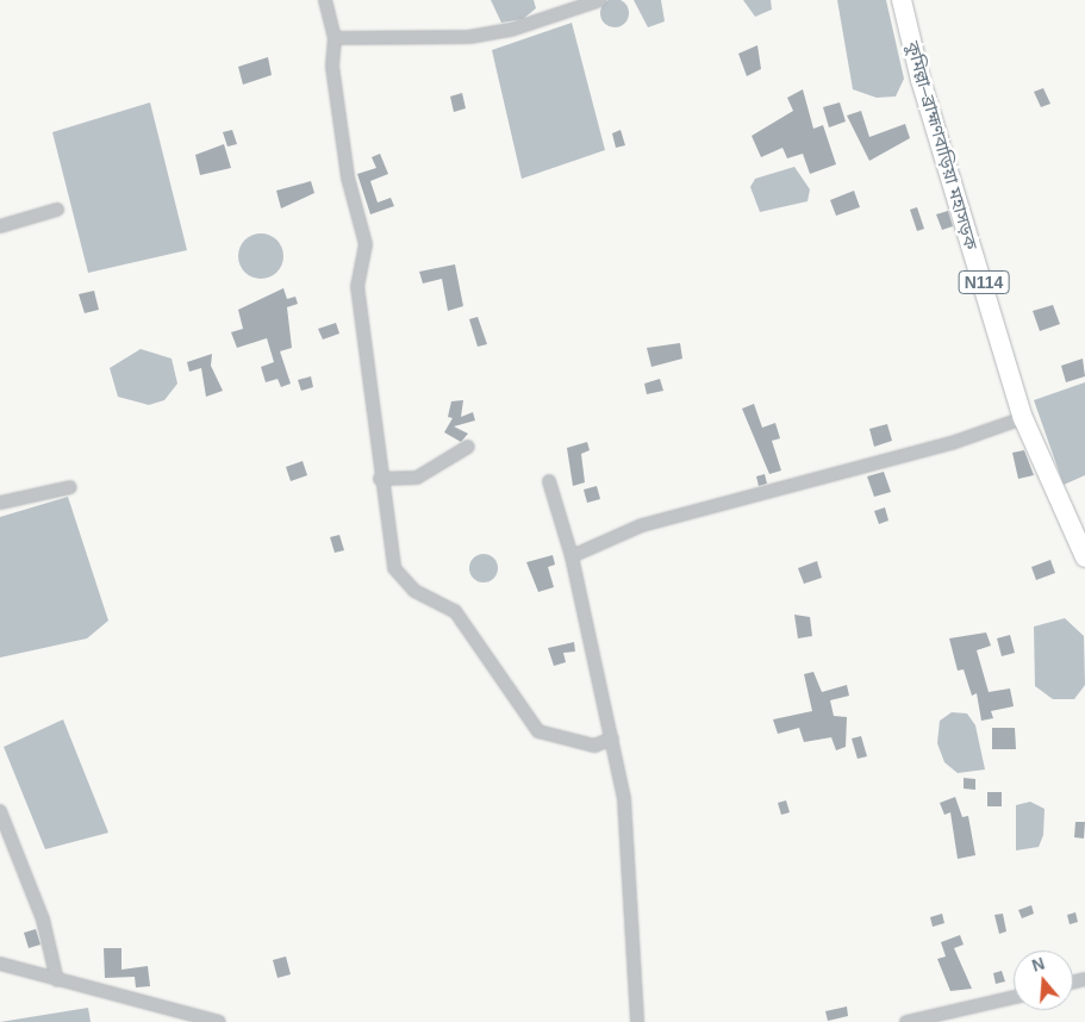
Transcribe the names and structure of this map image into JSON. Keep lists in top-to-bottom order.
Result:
{
  "streets": {
    "highway": ["কুমিল্লা–ব্রাহ্মণবাড়িয়া মহাসড়ক", "N114"]
  },
  "north": "top"
}
